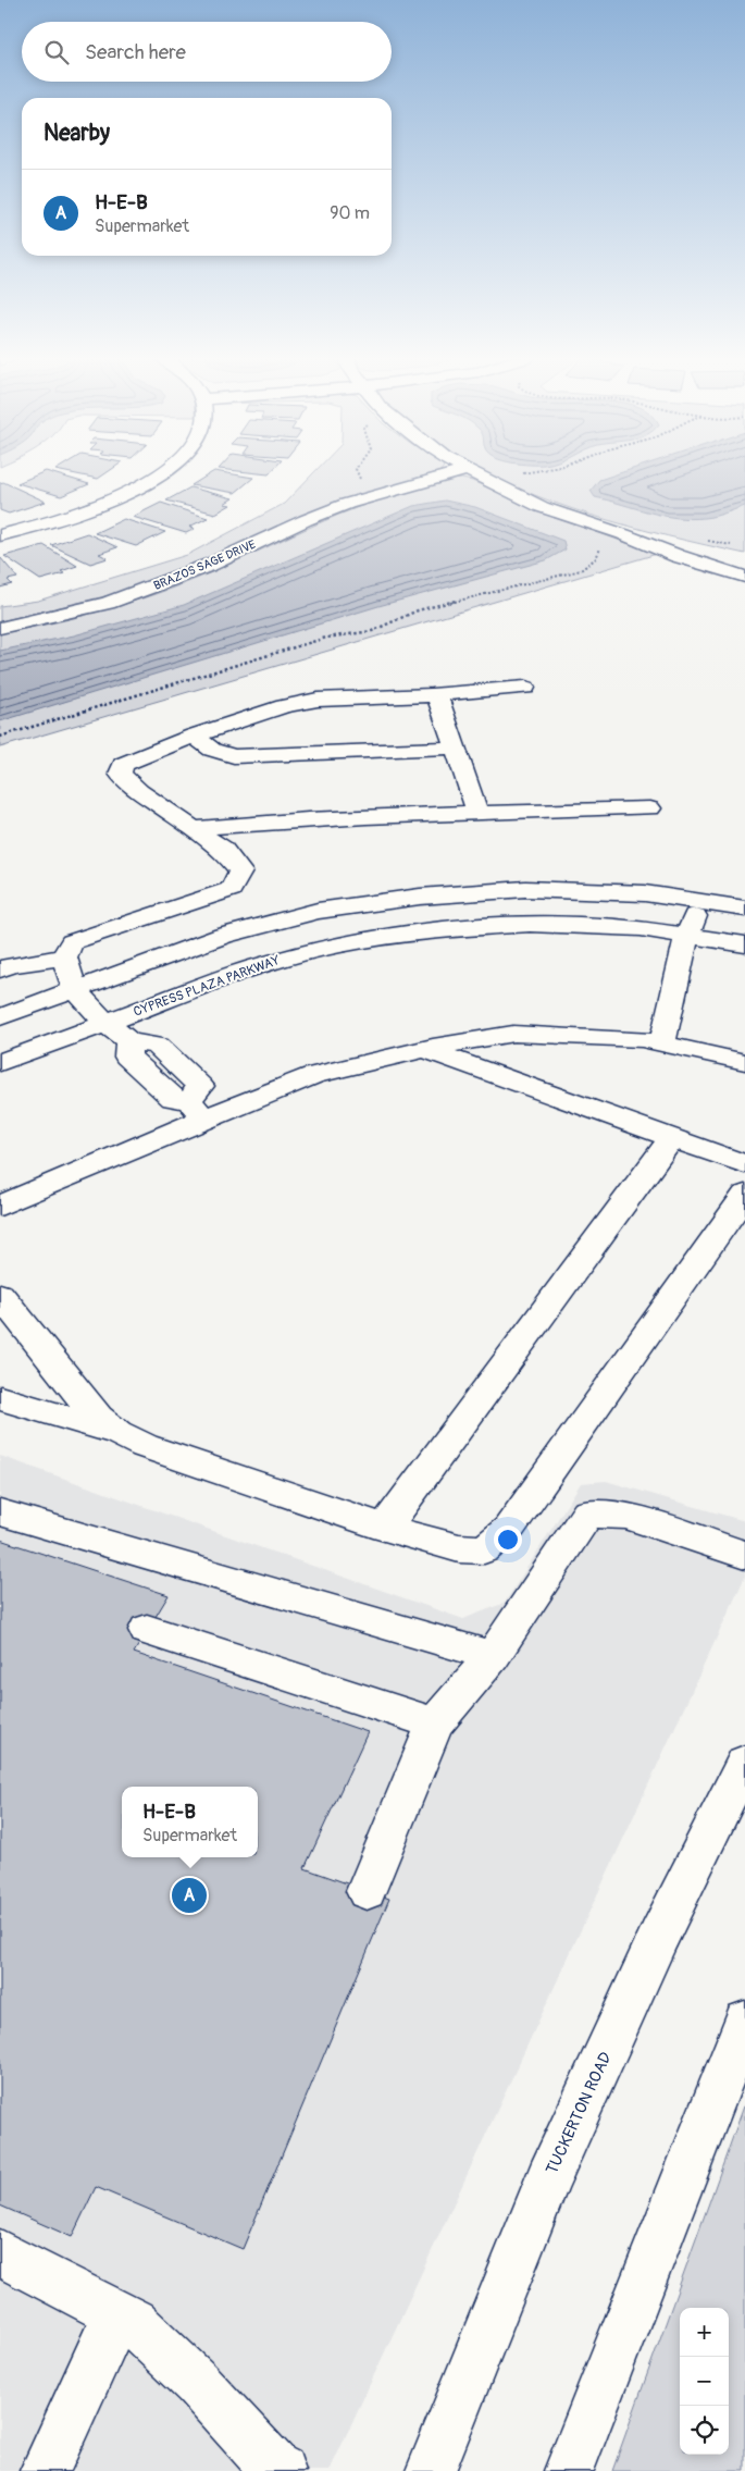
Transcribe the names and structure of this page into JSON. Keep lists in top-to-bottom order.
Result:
{
  "streets": {
    "street": ["BRAZOS SAGE DRIVE", "CYPRESS PLAZA PARKWAY", "TUCKERTON ROAD"]
  },
  "page": {
    "search": "Search here",
    "heading": "Nearby",
    "list": [
      {
        "mark": "A",
        "name": "H-E-B",
        "note": "Supermarket",
        "value": "90 m"
      }
    ],
    "popup": ["H-E-B", "Supermarket"],
    "pins": "A",
    "map_buttons": ["+", "−"]
  }
}
